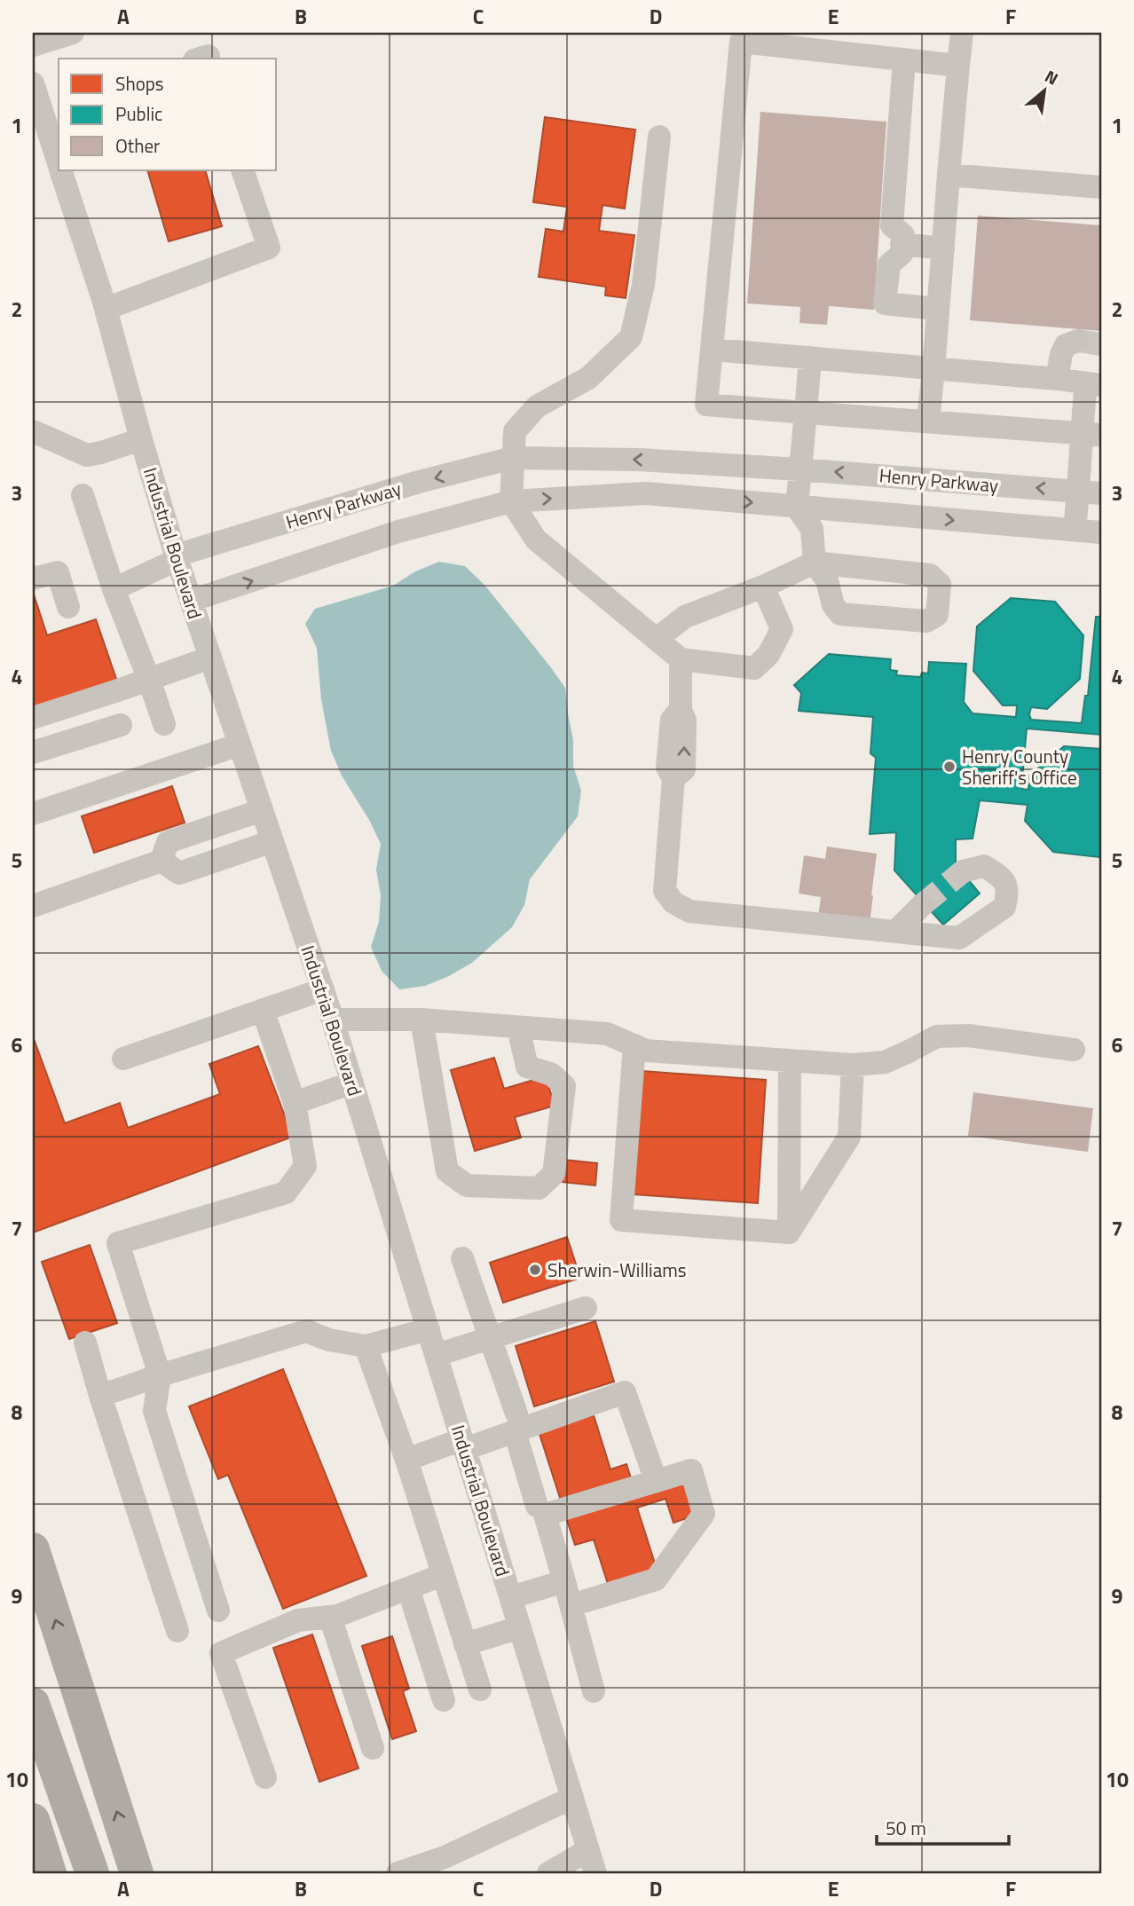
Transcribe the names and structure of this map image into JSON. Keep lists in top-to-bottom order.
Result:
{
  "streets": {
    "street": ["Henry Parkway", "Industrial Boulevard"]
  },
  "crossings": [
    ["Henry Parkway", "Industrial Boulevard"]
  ],
  "places": ["Henry County Sheriff's Office", "Sherwin-Williams"],
  "legend": ["Shops", "Public", "Other"],
  "scale_bar": "50 m",
  "north": "top right",
  "grid": {
    "columns": [
      "A",
      "B",
      "C",
      "D",
      "E",
      "F"
    ],
    "rows": [
      "1",
      "2",
      "3",
      "4",
      "5",
      "6",
      "7",
      "8",
      "9",
      "10"
    ]
  }
}
